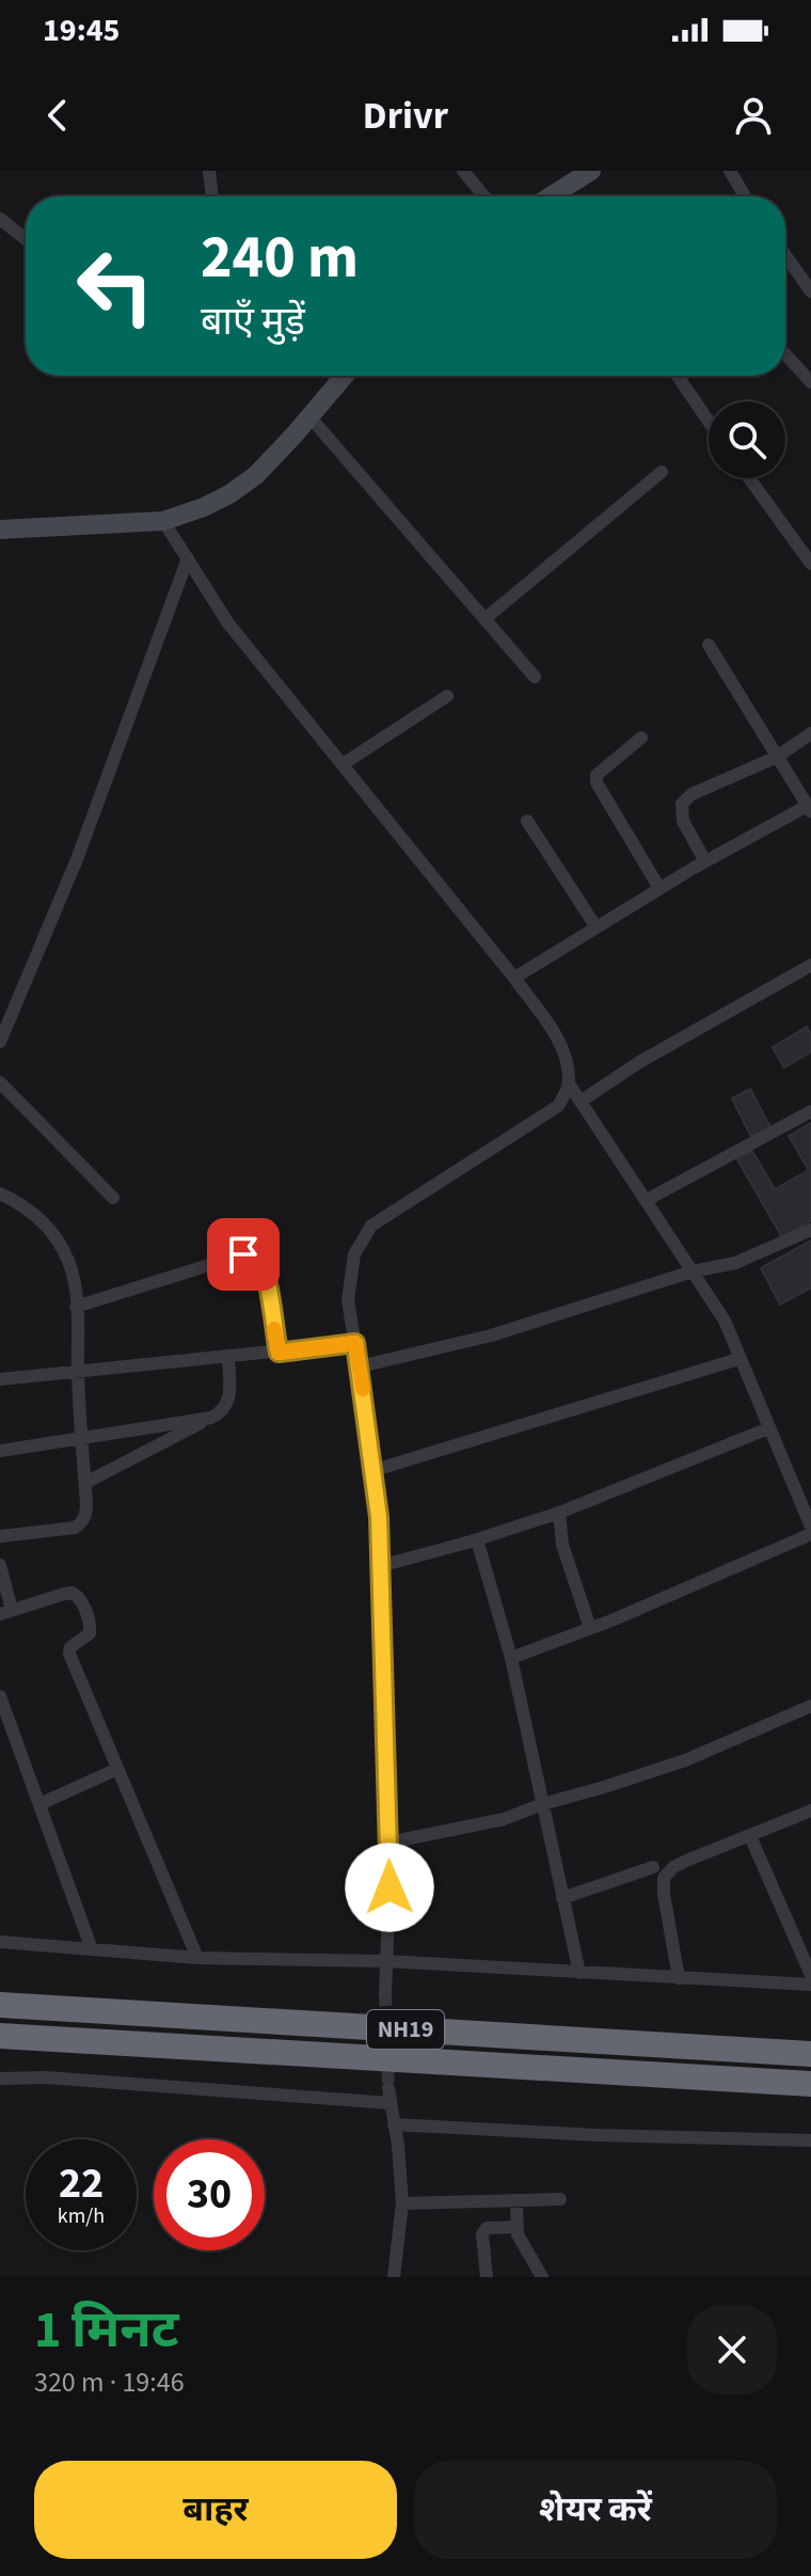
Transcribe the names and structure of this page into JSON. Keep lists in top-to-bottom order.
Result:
{
  "streets": {
    "highway": ["NH19"]
  },
  "page": {
    "status": "19:45",
    "header": "Drivr",
    "turn": ["240 m", "बाएँ मुड़ें"],
    "speed": "22 km/h",
    "limit": "30",
    "heading": ["1 मिनट", "320 m · 19:46"],
    "buttons": ["बाहर", "शेयर करें"]
  }
}
